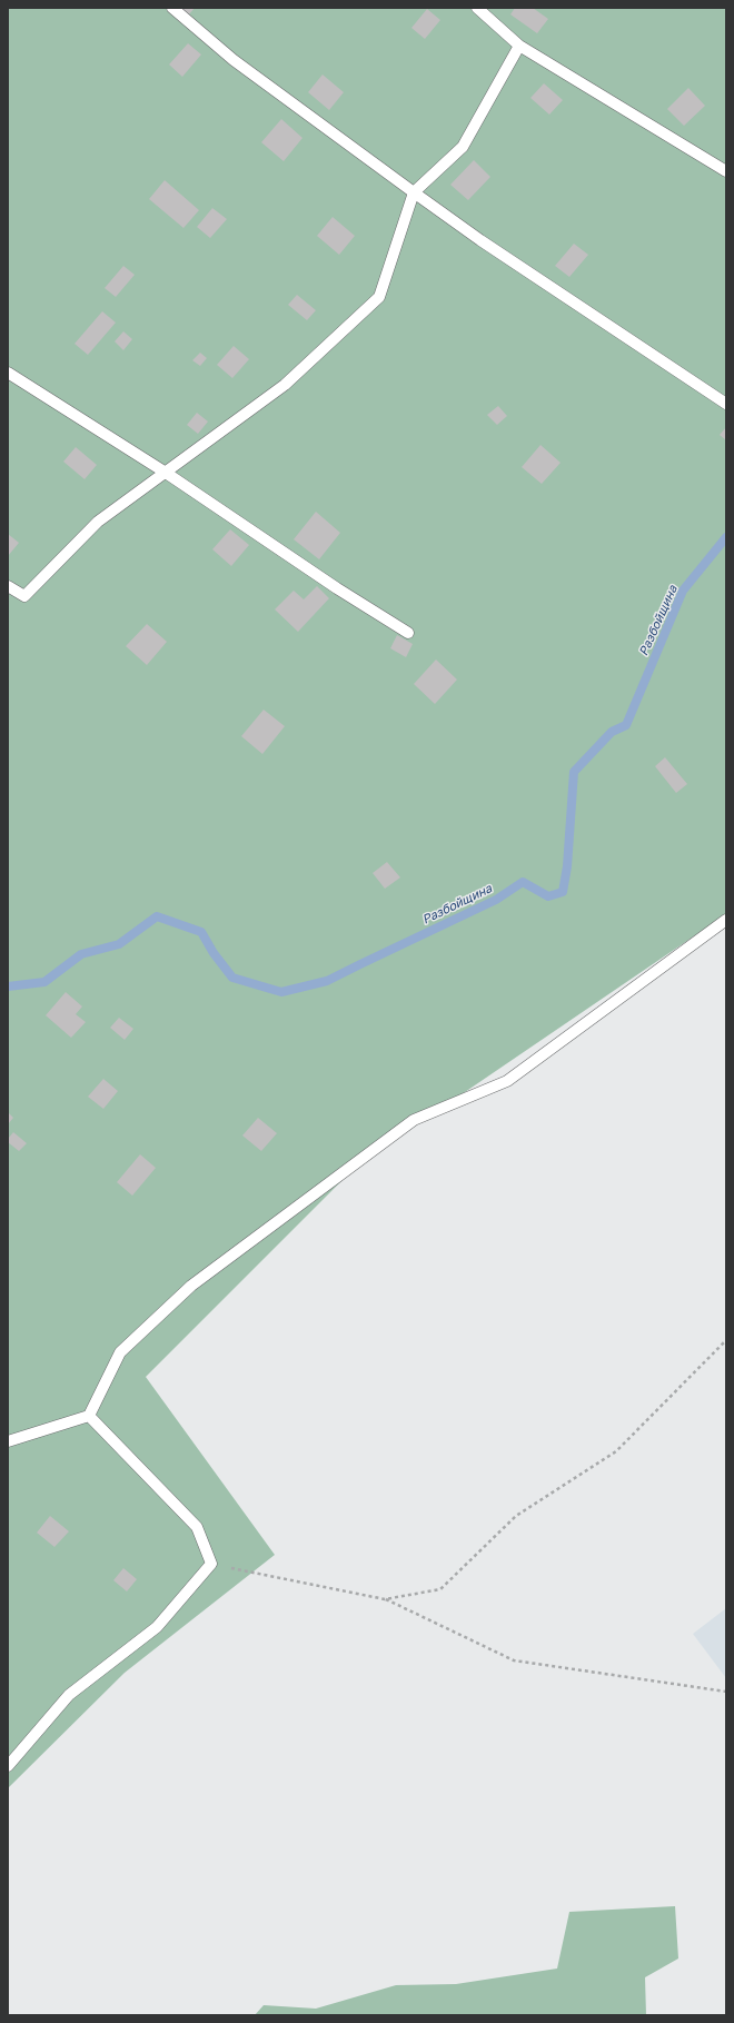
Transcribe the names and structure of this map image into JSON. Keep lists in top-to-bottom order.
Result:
{
  "water": ["Разбойщина"]
}
